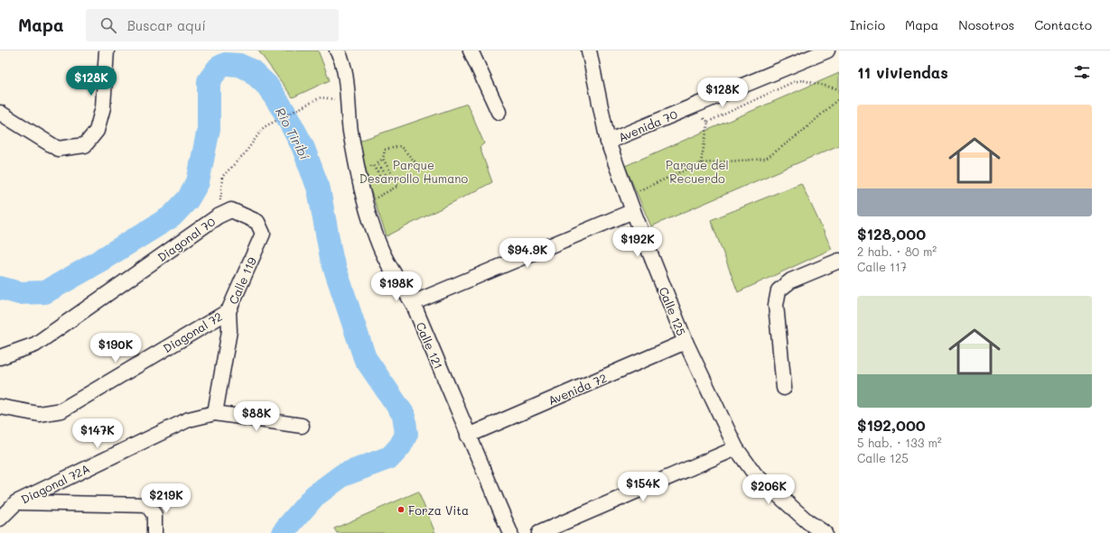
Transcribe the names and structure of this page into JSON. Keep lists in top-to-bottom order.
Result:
{
  "streets": {
    "street": [
      "Avenida 70",
      "Diagonal 70",
      "Calle 119",
      "Calle 125",
      "Diagonal 72",
      "Calle 121",
      "Avenida 72",
      "Diagonal 72A"
    ]
  },
  "crossings": [
    ["Avenida 70", "Calle 125"],
    ["Diagonal 70", "Calle 119"],
    ["Calle 119", "Diagonal 72"],
    ["Calle 119", "Diagonal 72A"],
    ["Calle 125", "Avenida 72"],
    ["Calle 121", "Avenida 72"]
  ],
  "water": ["Río Tiribí"],
  "parks": ["Parque Desarrollo Humano", "Parque del Recuerdo"],
  "places": ["Forza Vita"],
  "page": {
    "header": "Mapa",
    "search": "Buscar aquí",
    "nav": [
      "Inicio",
      "Mapa",
      "Nosotros",
      "Contacto"
    ],
    "heading": "11 viviendas",
    "price": [
      "$128K",
      "$128K",
      "$192K",
      "$94.9K",
      "$198K",
      "$190K",
      "$88K",
      "$147K",
      "$154K",
      "$206K",
      "$219K"
    ],
    "list": [
      {
        "name": "$128,000",
        "note": "2 hab. · 80 m² · Calle 117"
      },
      {
        "name": "$192,000",
        "note": "5 hab. · 133 m² · Calle 125"
      }
    ]
  }
}
